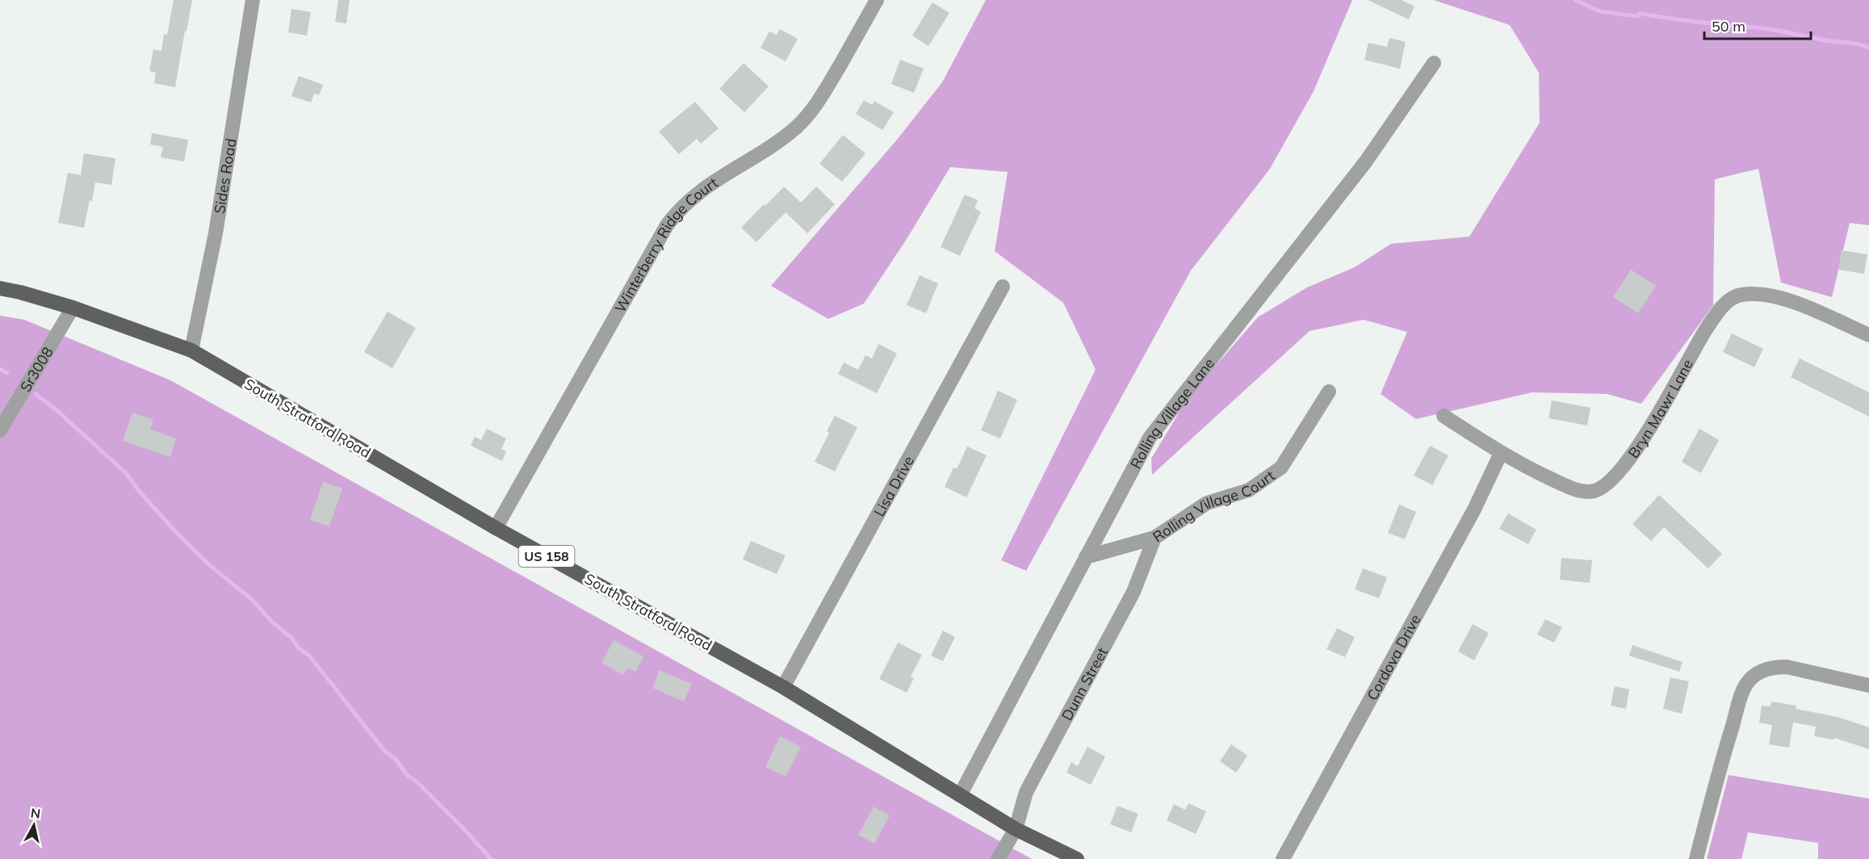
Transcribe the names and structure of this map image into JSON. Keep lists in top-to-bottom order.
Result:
{
  "streets": {
    "main road": ["South Stratford Road", "US 158"],
    "street": [
      "Sides Road",
      "Winterberry Ridge Court",
      "Sr3008",
      "Bryn Mawr Lane",
      "Rolling Village Lane",
      "Lisa Drive",
      "Rolling Village Court",
      "Cordova Drive",
      "Dunn Street"
    ]
  },
  "crossings": [
    ["Sides Road", "South Stratford Road"],
    ["Winterberry Ridge Court", "South Stratford Road"],
    ["Sr3008", "South Stratford Road"],
    ["Bryn Mawr Lane", "Cordova Drive"],
    ["Rolling Village Lane", "South Stratford Road"],
    ["Rolling Village Lane", "Rolling Village Court"],
    ["South Stratford Road", "Lisa Drive"],
    ["South Stratford Road", "Dunn Street"],
    ["Rolling Village Court", "Dunn Street"]
  ],
  "scale_bar": "50 m",
  "north": "top"
}
